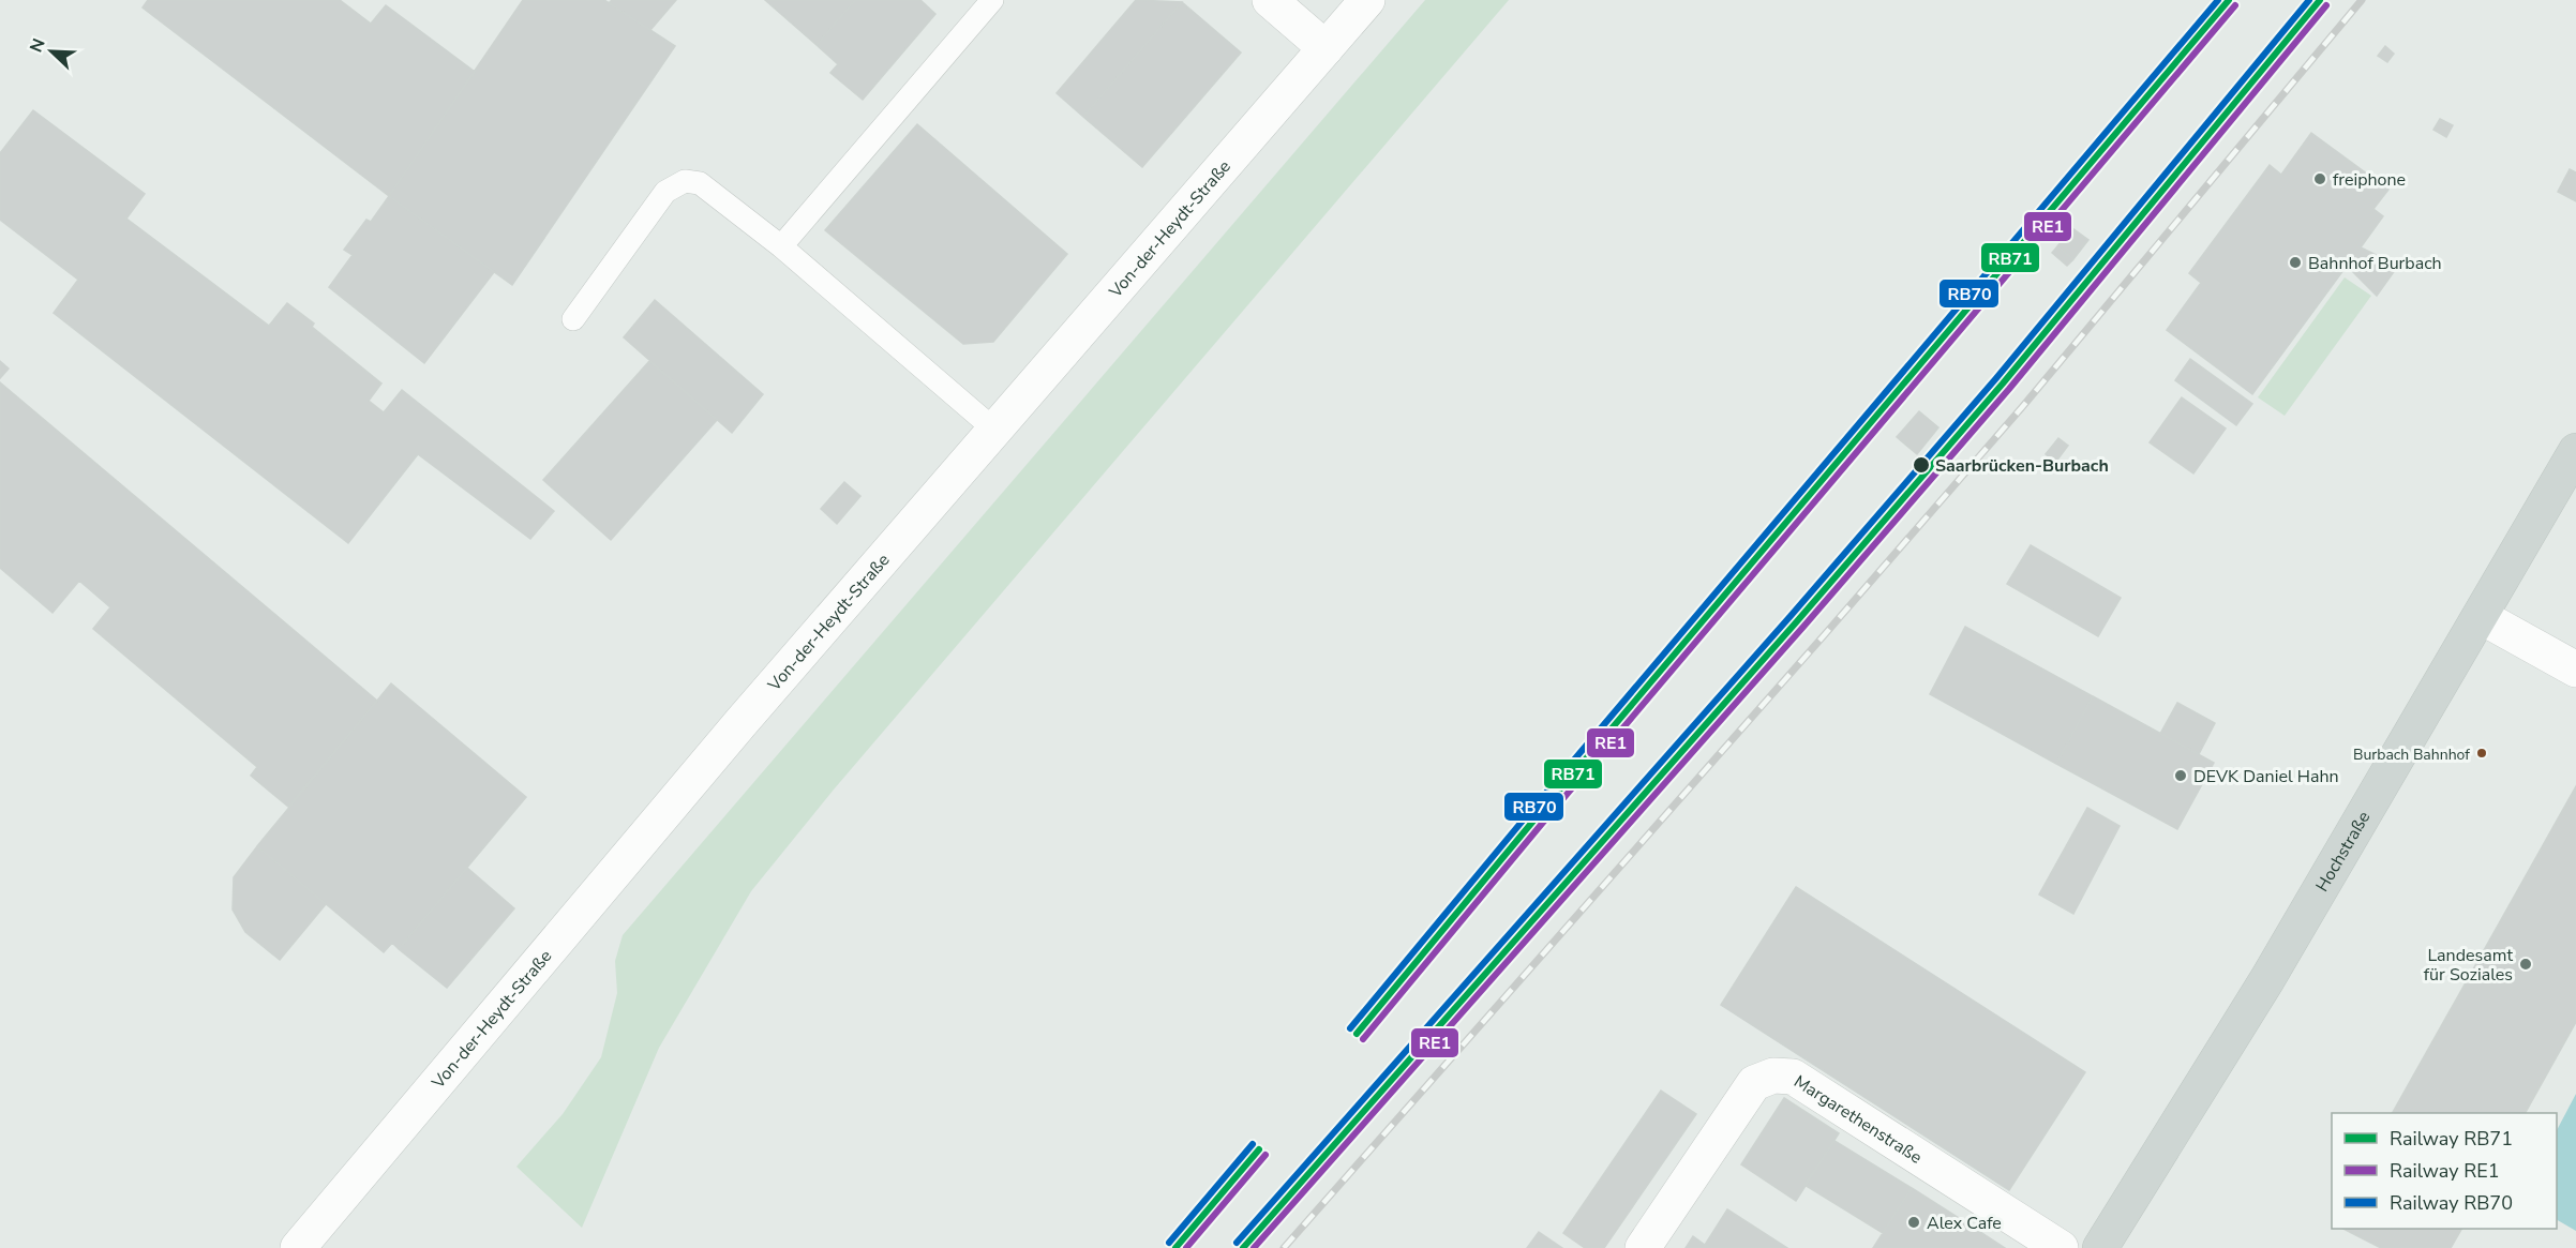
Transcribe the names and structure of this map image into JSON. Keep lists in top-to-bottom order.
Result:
{
  "streets": {
    "main road": ["Von-der-Heydt-Straße", "Hochstraße", "Margarethenstraße"]
  },
  "places": [
    "freiphone",
    "Bahnhof Burbach",
    "Saarbrücken-Burbach",
    "Burbach Bahnhof",
    "DEVK Daniel Hahn",
    "Landesamt für Soziales",
    "Alex Cafe"
  ],
  "lines": ["rail line RB71", "rail line RB70", "rail line RE1"],
  "legend": ["Railway RB71", "Railway RE1", "Railway RB70"],
  "north": "top left"
}
